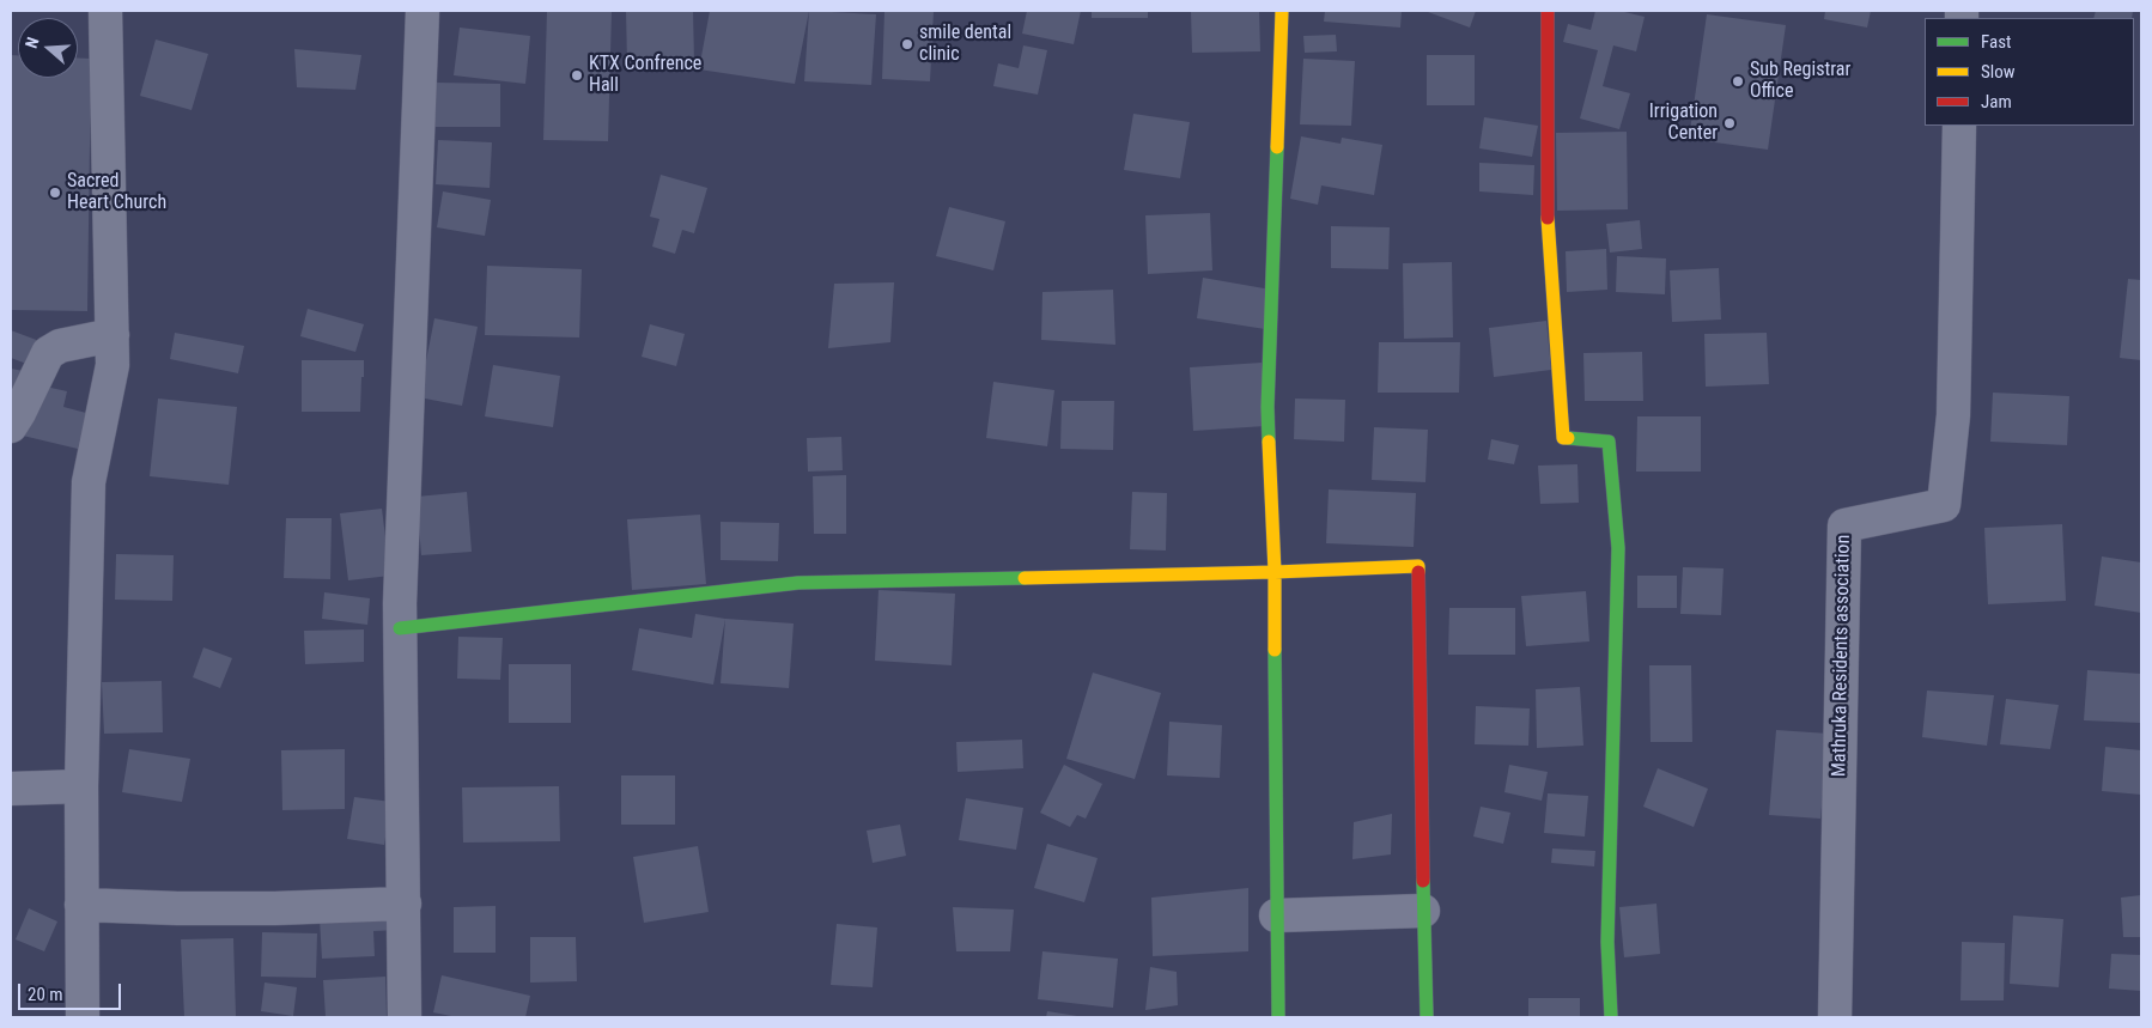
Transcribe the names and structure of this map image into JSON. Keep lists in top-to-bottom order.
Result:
{
  "streets": {
    "street": ["Mathruka Residents association"]
  },
  "places": [
    "smile dental clinic",
    "KTX Confrence Hall",
    "Sub Registrar Office",
    "Irrigation Center",
    "Sacred Heart Church"
  ],
  "legend": ["Fast", "Slow", "Jam"],
  "scale_bar": "20 m",
  "north": "left"
}
